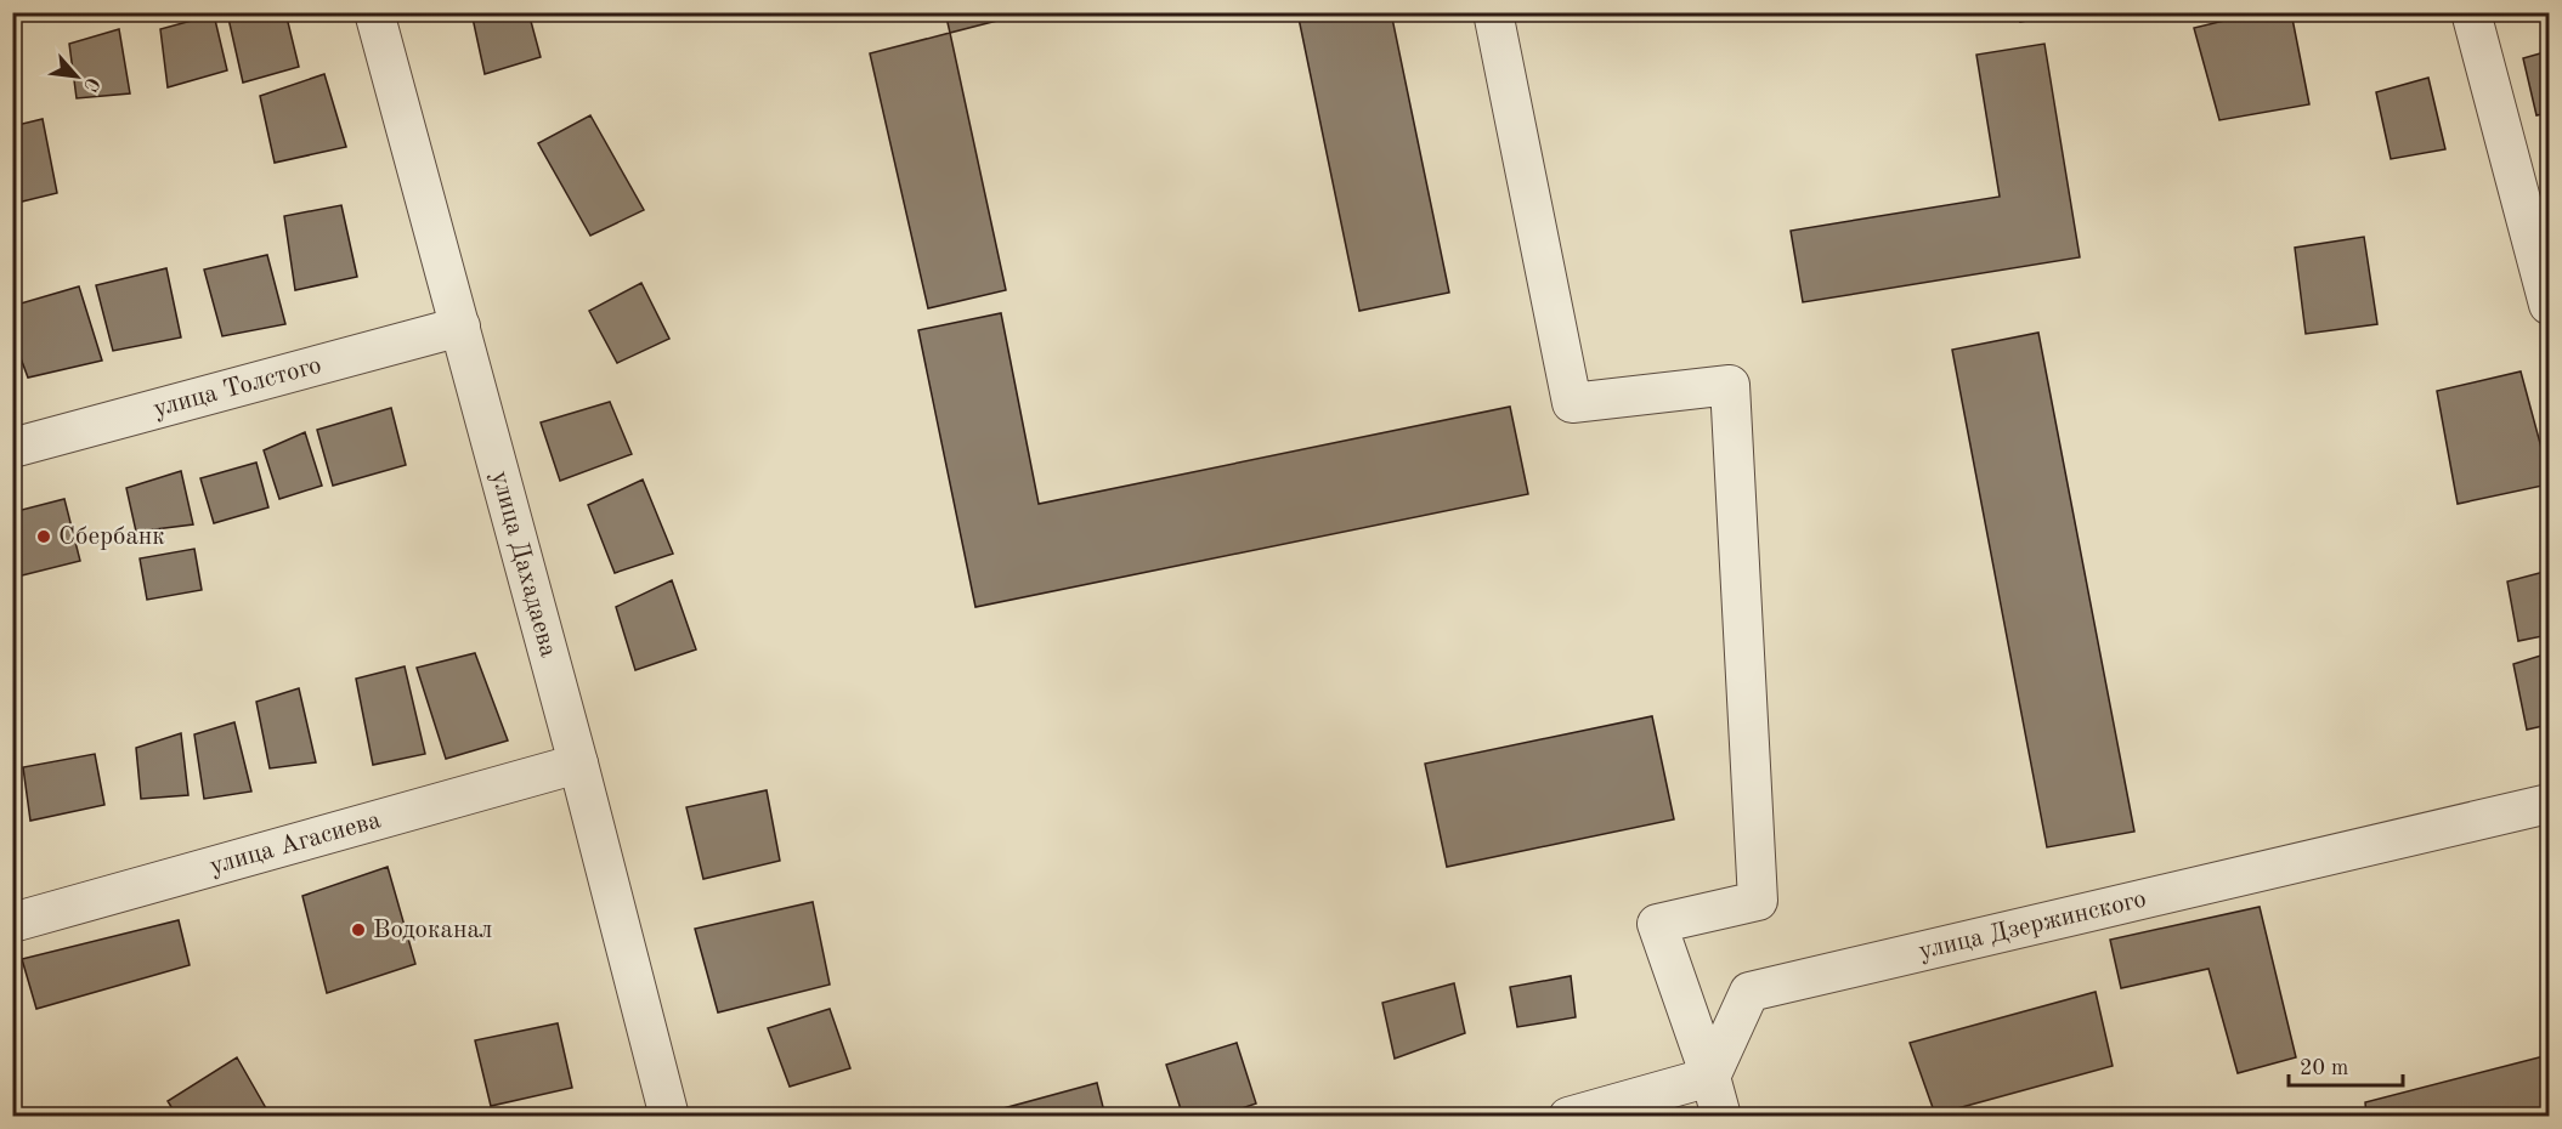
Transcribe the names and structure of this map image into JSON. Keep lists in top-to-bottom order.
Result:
{
  "streets": {
    "street": [
      "улица Толстого",
      "улица Дахадаева",
      "улица Агасиева",
      "улица Дзержинского"
    ]
  },
  "crossings": [
    ["улица Толстого", "улица Дахадаева"],
    ["улица Дахадаева", "улица Агасиева"]
  ],
  "places": ["Сбербанк", "Водоканал"],
  "scale_bar": "20 m",
  "north": "bottom right"
}
